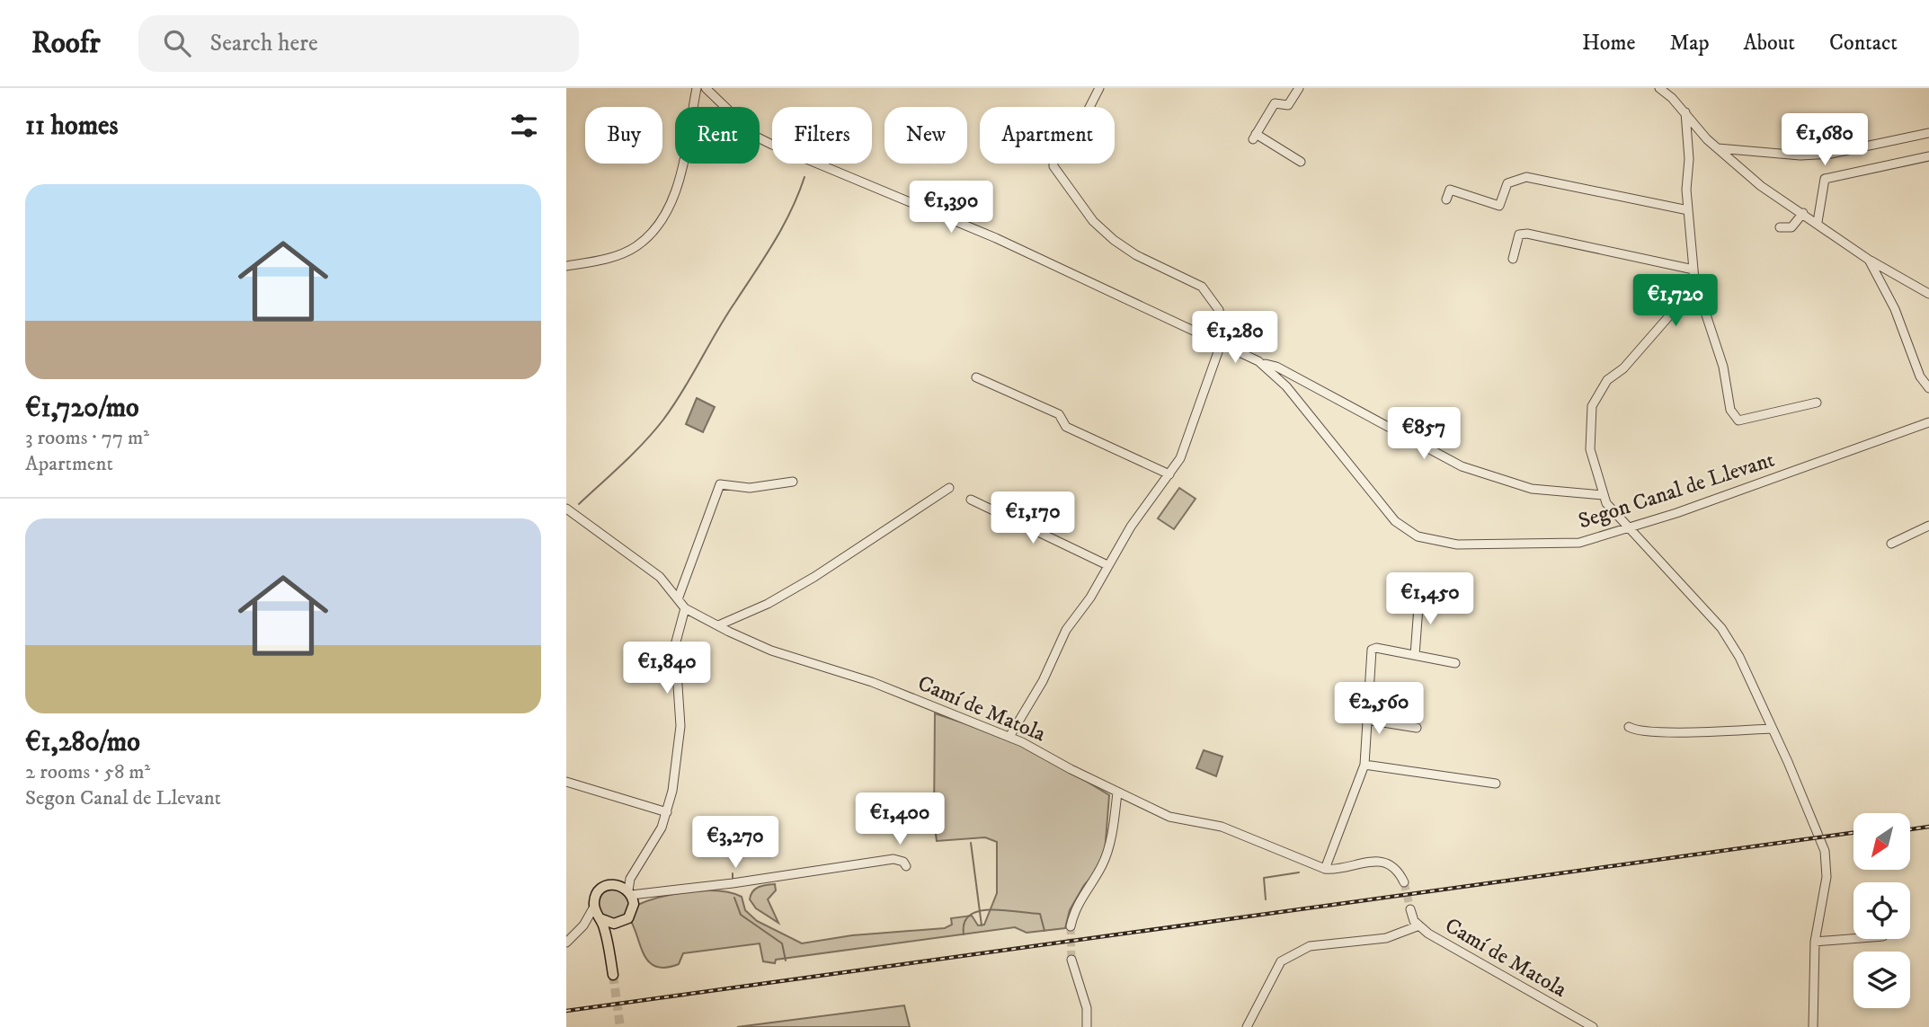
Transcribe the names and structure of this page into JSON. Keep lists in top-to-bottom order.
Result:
{
  "streets": {
    "street": ["Segon Canal de Llevant", "Camí de Matola"]
  },
  "north": "bottom left",
  "page": {
    "header": "Roofr",
    "search": "Search here",
    "nav": [
      "Home",
      "Map",
      "About",
      "Contact"
    ],
    "heading": "11 homes",
    "chip": [
      "Buy",
      "Rent",
      "Filters",
      "New",
      "Apartment"
    ],
    "price": [
      "€1,680",
      "€1,390",
      "€1,720",
      "€1,280",
      "€857",
      "€1,170",
      "€1,450",
      "€1,840",
      "€2,560",
      "€1,400",
      "€3,270"
    ],
    "list": [
      {
        "name": "€1,720/mo",
        "note": "3 rooms · 77 m² · Apartment"
      },
      {
        "name": "€1,280/mo",
        "note": "2 rooms · 58 m² · Segon Canal de Llevant"
      }
    ]
  }
}
